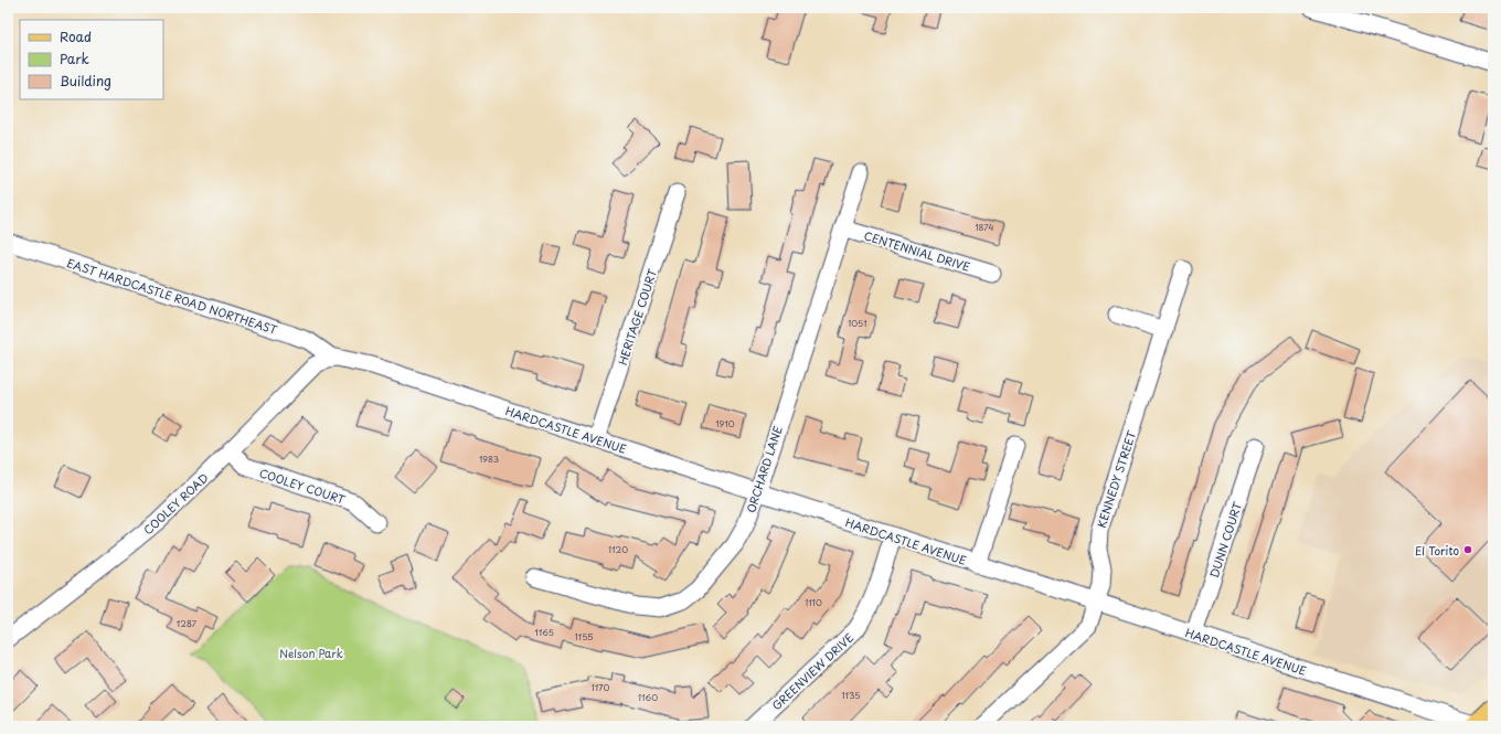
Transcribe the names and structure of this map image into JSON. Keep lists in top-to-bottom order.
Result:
{
  "streets": {
    "street": [
      "CENTENNIAL DRIVE",
      "EAST HARDCASTLE ROAD NORTHEAST",
      "HERITAGE COURT",
      "HARDCASTLE AVENUE",
      "ORCHARD LANE",
      "KENNEDY STREET",
      "COOLEY COURT",
      "COOLEY ROAD",
      "DUNN COURT",
      "GREENVIEW DRIVE"
    ]
  },
  "crossings": [
    ["CENTENNIAL DRIVE", "ORCHARD LANE"],
    ["EAST HARDCASTLE ROAD NORTHEAST", "HARDCASTLE AVENUE"],
    ["EAST HARDCASTLE ROAD NORTHEAST", "COOLEY ROAD"],
    ["HERITAGE COURT", "HARDCASTLE AVENUE"],
    ["HARDCASTLE AVENUE", "ORCHARD LANE"],
    ["HARDCASTLE AVENUE", "KENNEDY STREET"],
    ["HARDCASTLE AVENUE", "COOLEY ROAD"],
    ["HARDCASTLE AVENUE", "DUNN COURT"],
    ["HARDCASTLE AVENUE", "GREENVIEW DRIVE"],
    ["COOLEY COURT", "COOLEY ROAD"]
  ],
  "parks": ["Nelson Park"],
  "places": ["El Torito"],
  "house_numbers": [
    "1874",
    "1051",
    "1910",
    "1983",
    "1120",
    "1110",
    "1287",
    "1165",
    "1155",
    "1170",
    "1135",
    "1160"
  ],
  "legend": ["Road", "Park", "Building"]
}
